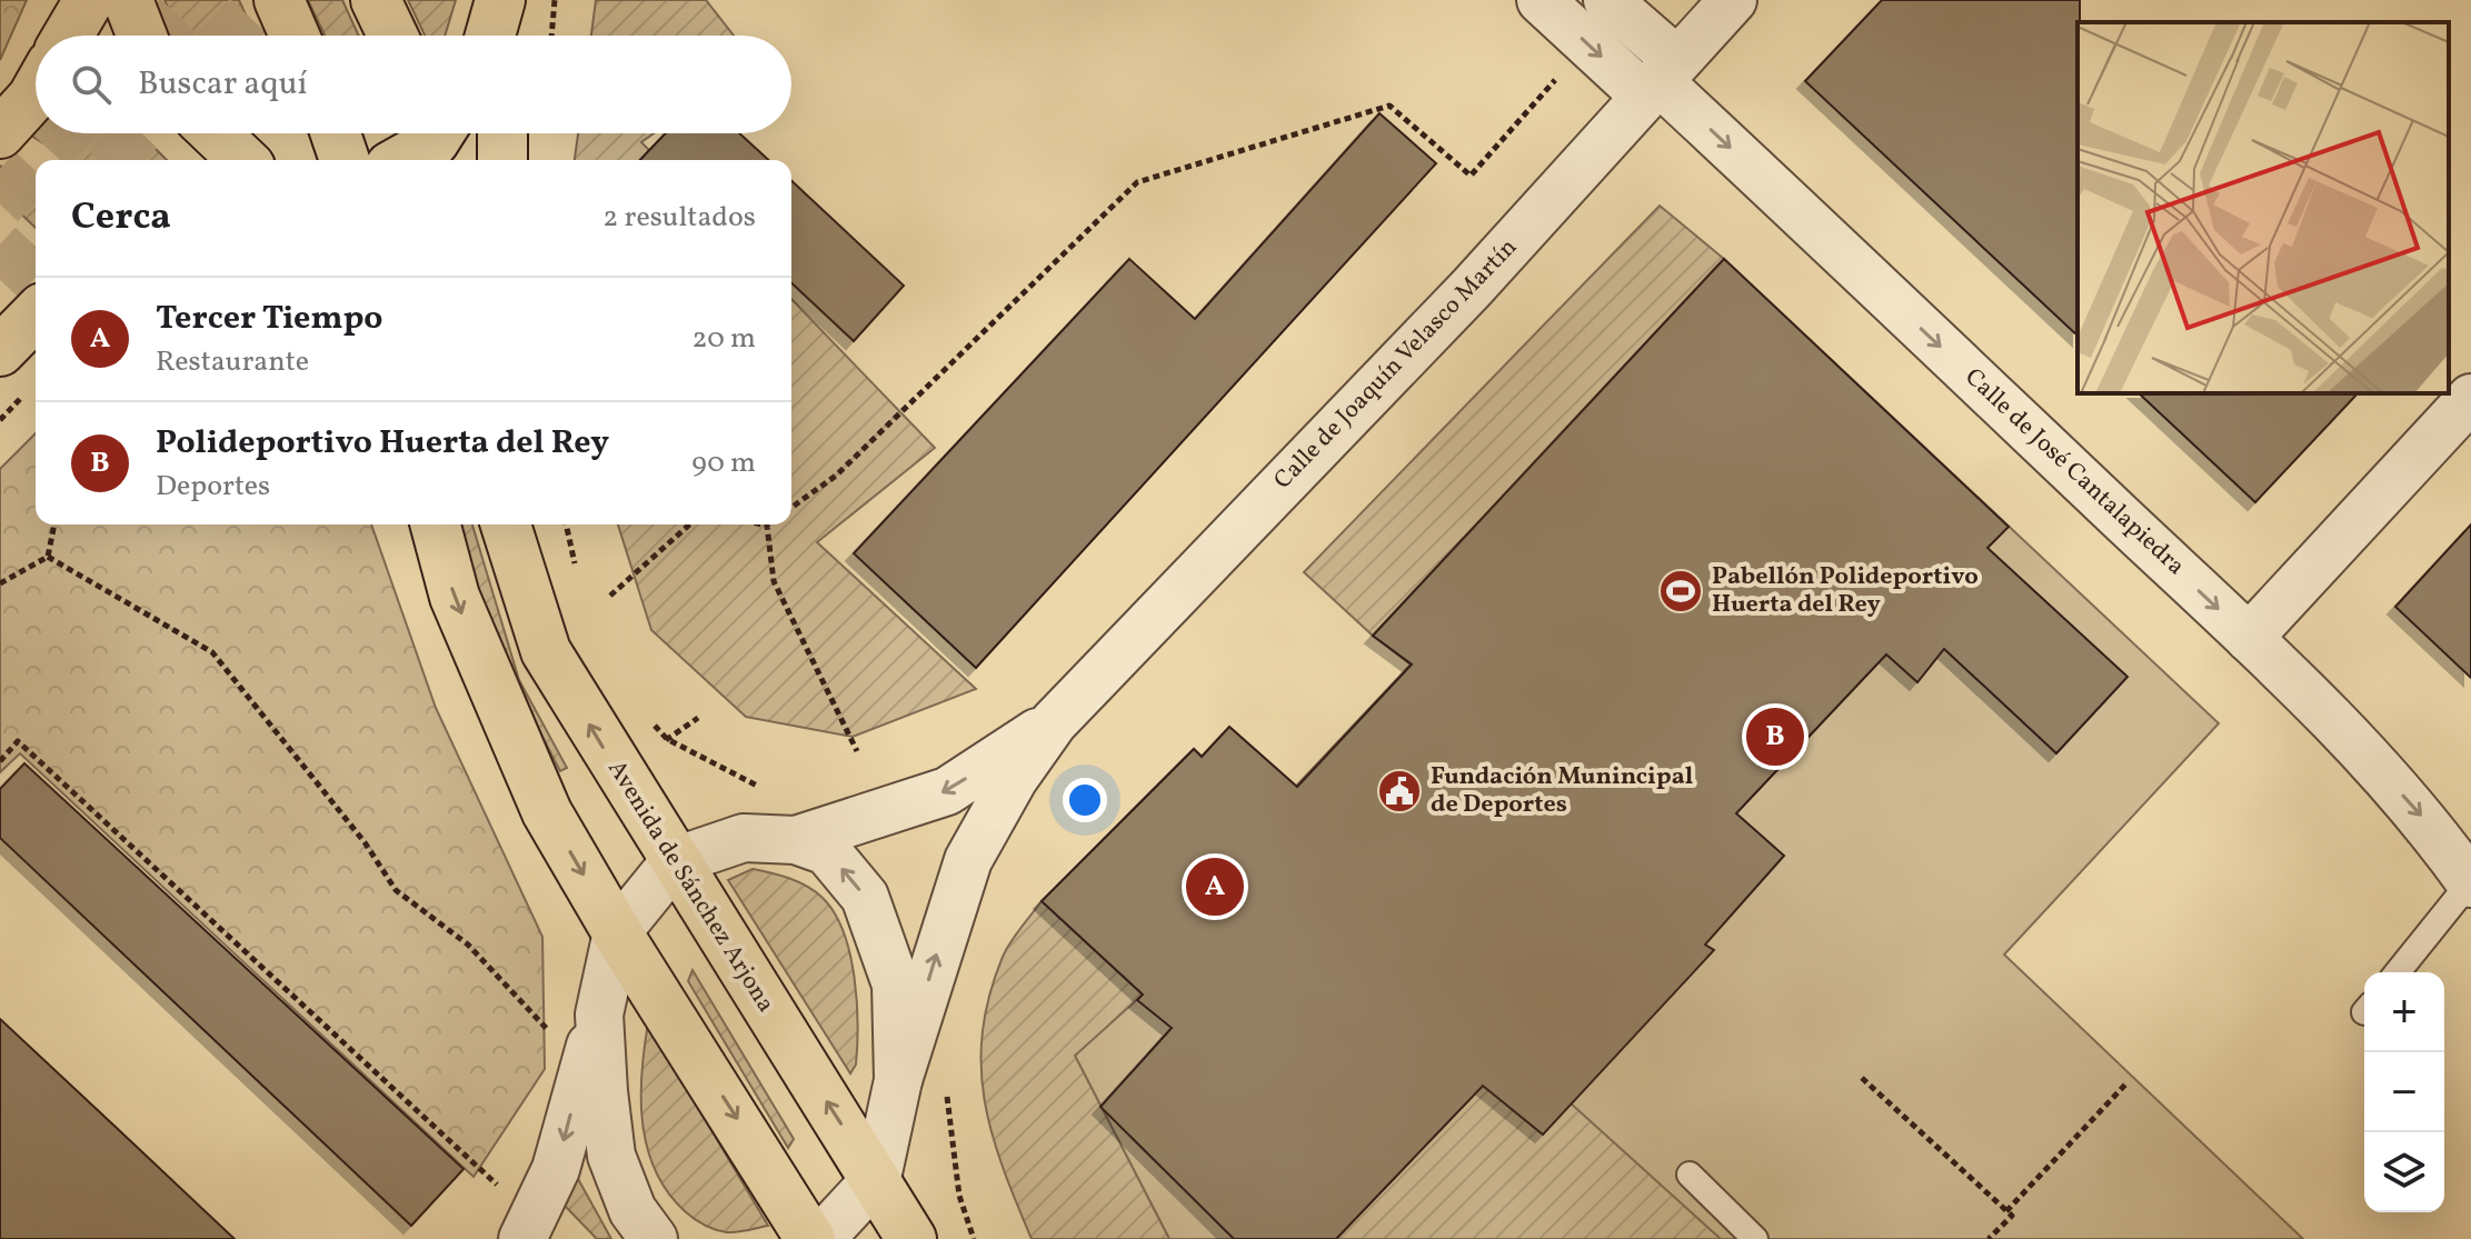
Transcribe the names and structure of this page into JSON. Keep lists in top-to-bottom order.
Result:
{
  "streets": {
    "main road": ["Avenida de Sánchez Arjona"],
    "street": ["Calle de Joaquín Velasco Martín", "Calle de José Cantalapiedra"]
  },
  "crossings": [
    ["Calle de Joaquín Velasco Martín", "Calle de José Cantalapiedra"]
  ],
  "one_way": ["Calle de José Cantalapiedra"],
  "places": {
    "sports": ["Pabellón Polideportivo Huerta del Rey"],
    "public building": ["Fundación Munincipal de Deportes"]
  },
  "page": {
    "search": "Buscar aquí",
    "heading": ["Cerca", "2 resultados"],
    "list": [
      {
        "mark": "A",
        "name": "Tercer Tiempo",
        "note": "Restaurante",
        "value": "20 m"
      },
      {
        "mark": "B",
        "name": "Polideportivo Huerta del Rey",
        "note": "Deportes",
        "value": "90 m"
      }
    ],
    "pins": ["B", "A"],
    "map_buttons": ["+", "−"]
  }
}
